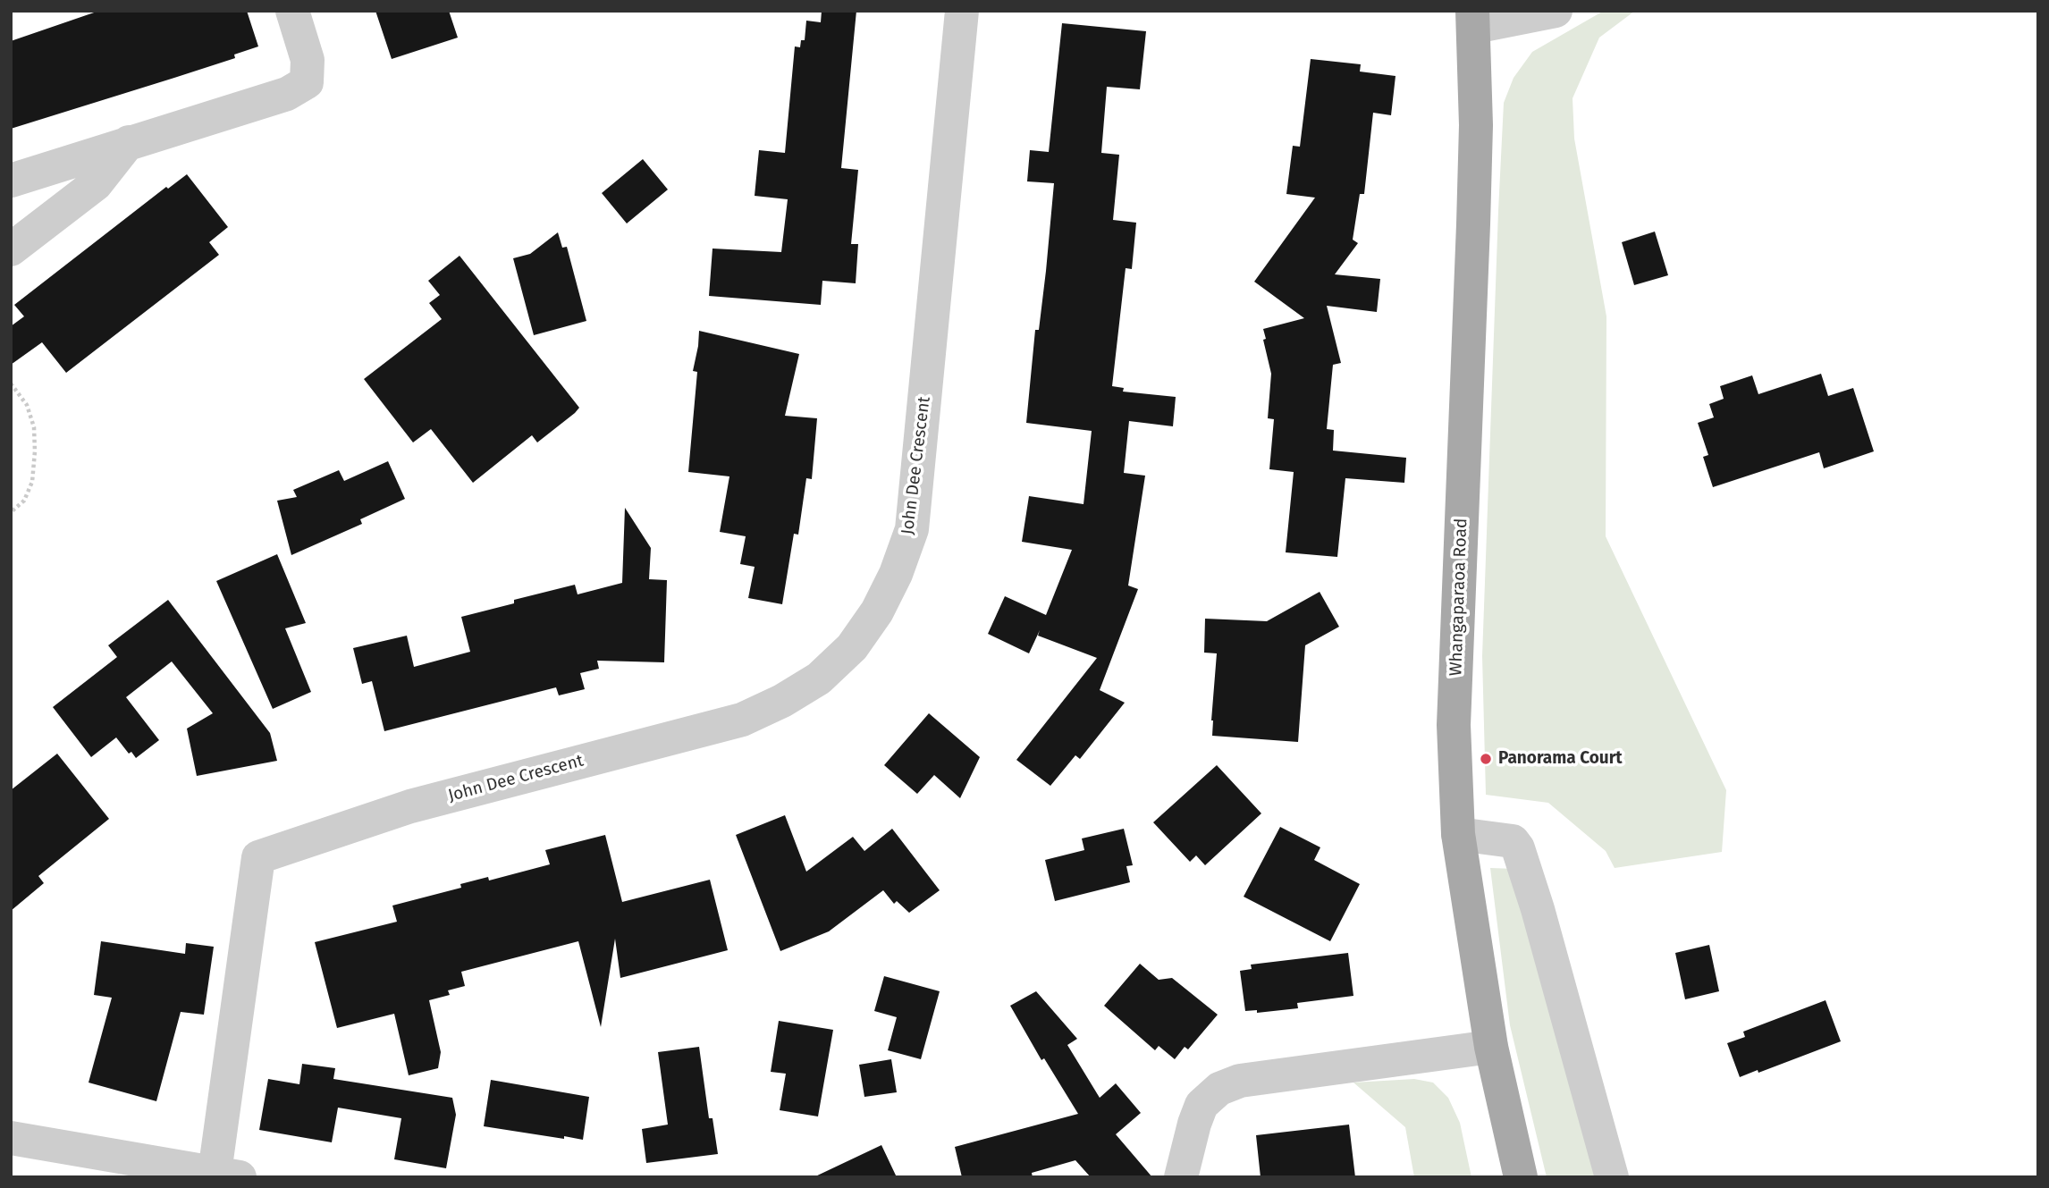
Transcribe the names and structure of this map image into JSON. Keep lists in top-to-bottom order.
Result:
{
  "streets": {
    "main road": ["Whangaparaoa Road"],
    "street": ["John Dee Crescent"]
  },
  "places": ["Panorama Court"]
}
